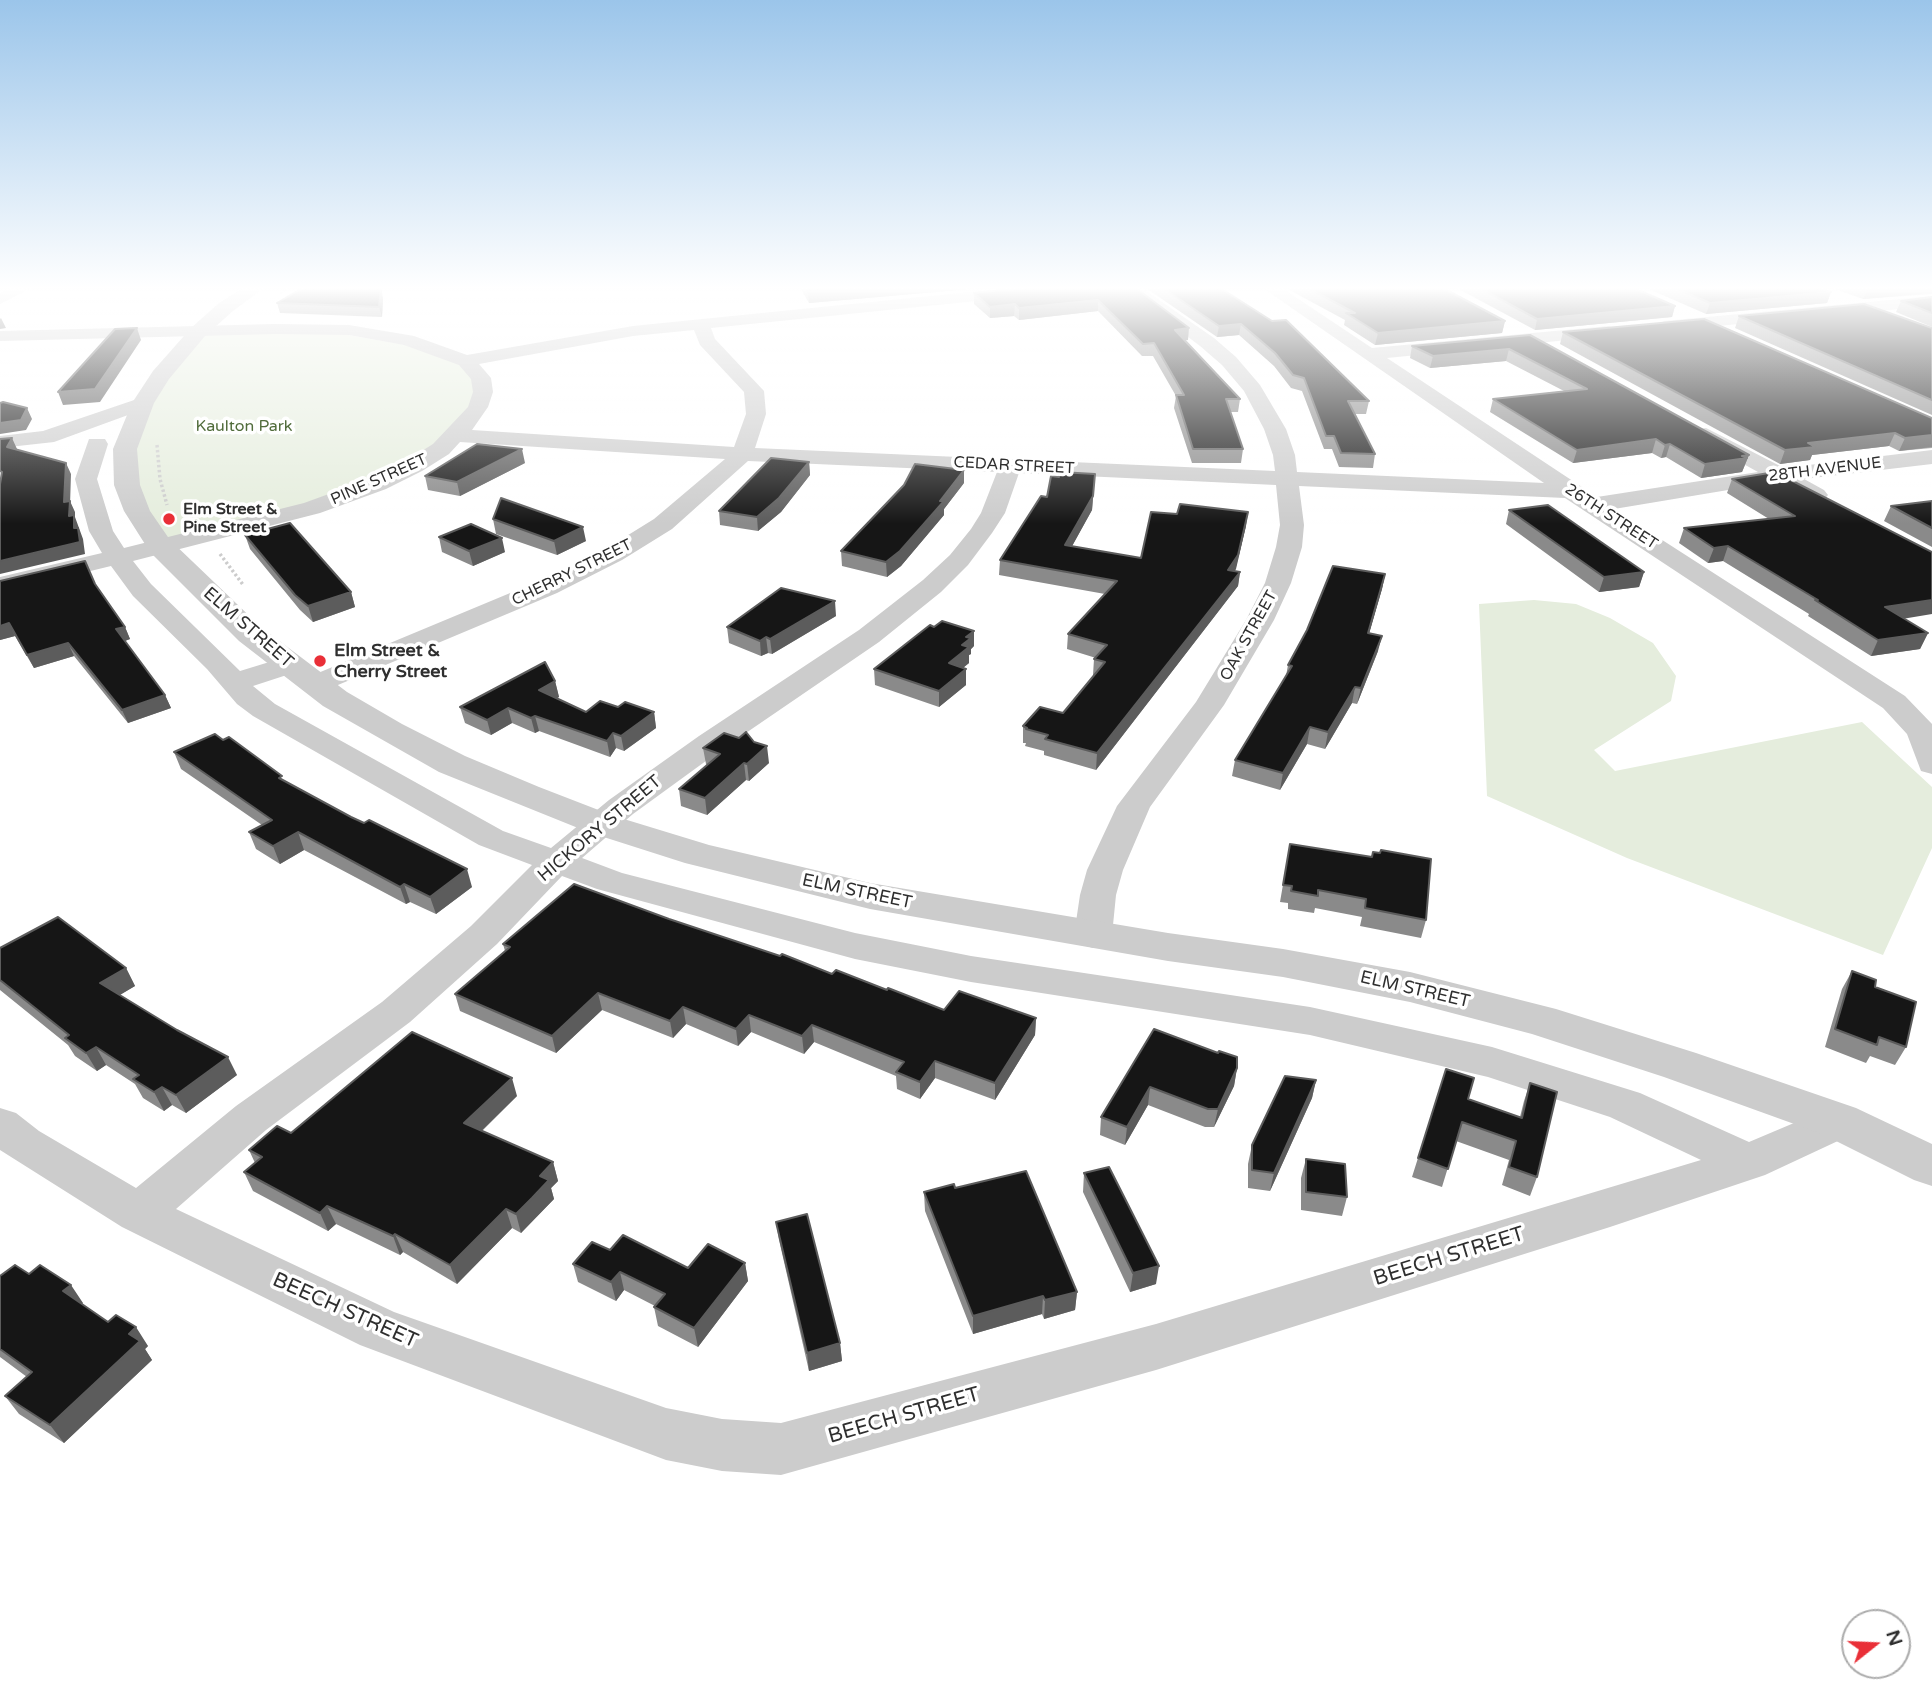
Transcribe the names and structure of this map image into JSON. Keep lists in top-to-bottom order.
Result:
{
  "streets": {
    "street": [
      "CEDAR STREET",
      "28TH AVENUE",
      "PINE STREET",
      "26TH STREET",
      "CHERRY STREET",
      "ELM STREET",
      "OAK STREET",
      "HICKORY STREET",
      "BEECH STREET"
    ]
  },
  "crossings": [
    ["CEDAR STREET", "PINE STREET"],
    ["CEDAR STREET", "26TH STREET"],
    ["CEDAR STREET", "CHERRY STREET"],
    ["CEDAR STREET", "OAK STREET"],
    ["CEDAR STREET", "HICKORY STREET"],
    ["28TH AVENUE", "26TH STREET"],
    ["PINE STREET", "ELM STREET"],
    ["CHERRY STREET", "ELM STREET"],
    ["ELM STREET", "OAK STREET"],
    ["ELM STREET", "HICKORY STREET"],
    ["ELM STREET", "BEECH STREET"],
    ["HICKORY STREET", "BEECH STREET"]
  ],
  "parks": ["Kaulton Park"],
  "places": ["Elm Street & Pine Street", "Elm Street & Cherry Street"],
  "north": "right"
}
